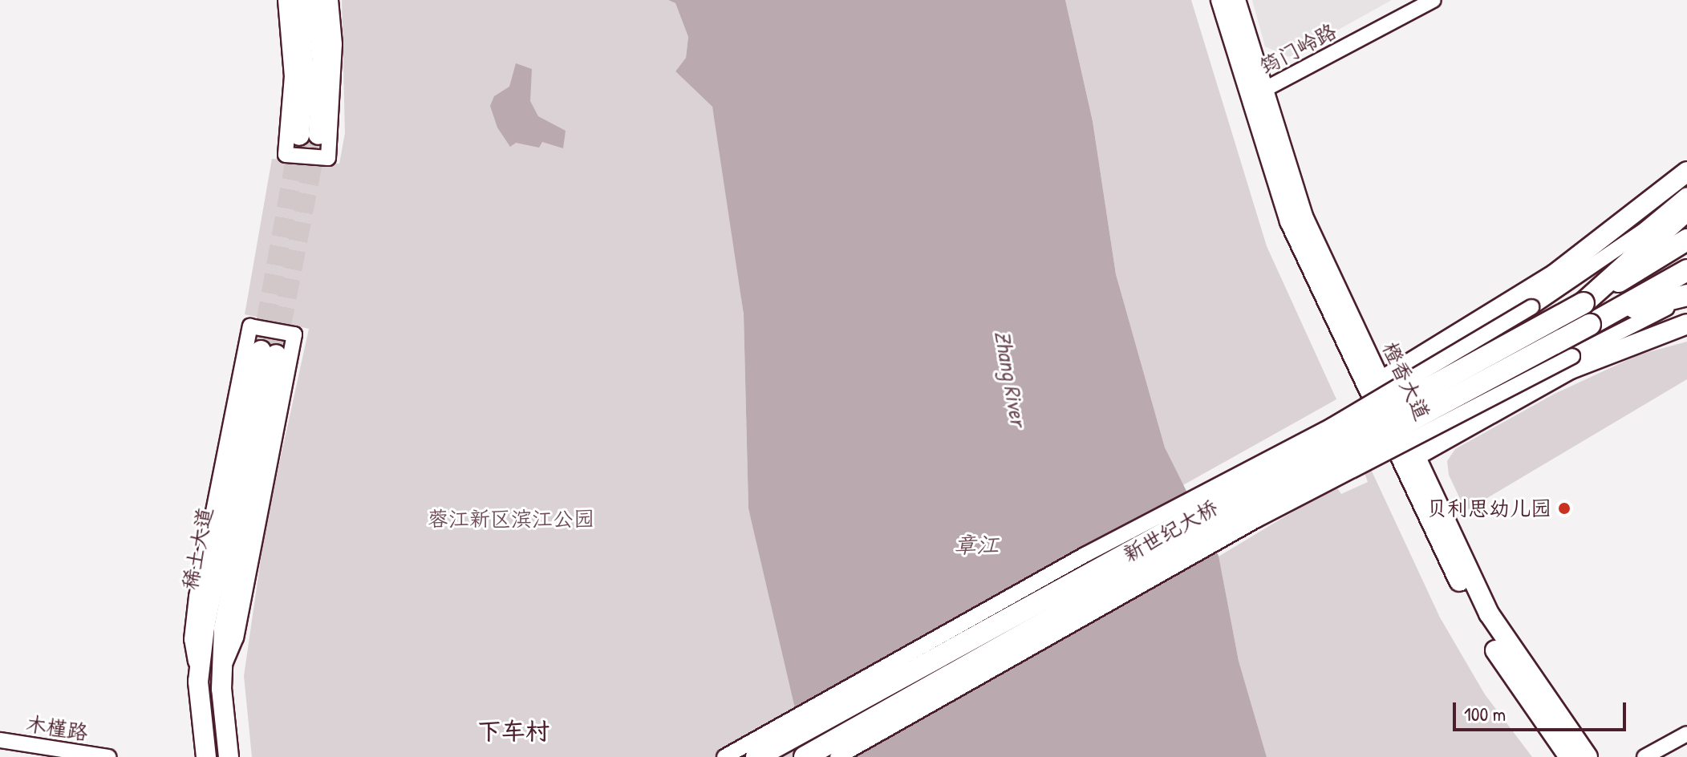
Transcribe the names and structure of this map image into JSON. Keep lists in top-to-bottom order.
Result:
{
  "streets": {
    "highway": ["新世纪大桥"],
    "main road": ["橙香大道", "稀土大道"],
    "street": ["筠门岭路", "木槿路"]
  },
  "crossings": [
    ["筠门岭路", "橙香大道"]
  ],
  "districts": ["下车村"],
  "water": ["Zhang River", "章江"],
  "parks": ["蓉江新区滨江公园"],
  "places": ["贝利思幼儿园"],
  "scale_bar": "100 m"
}
